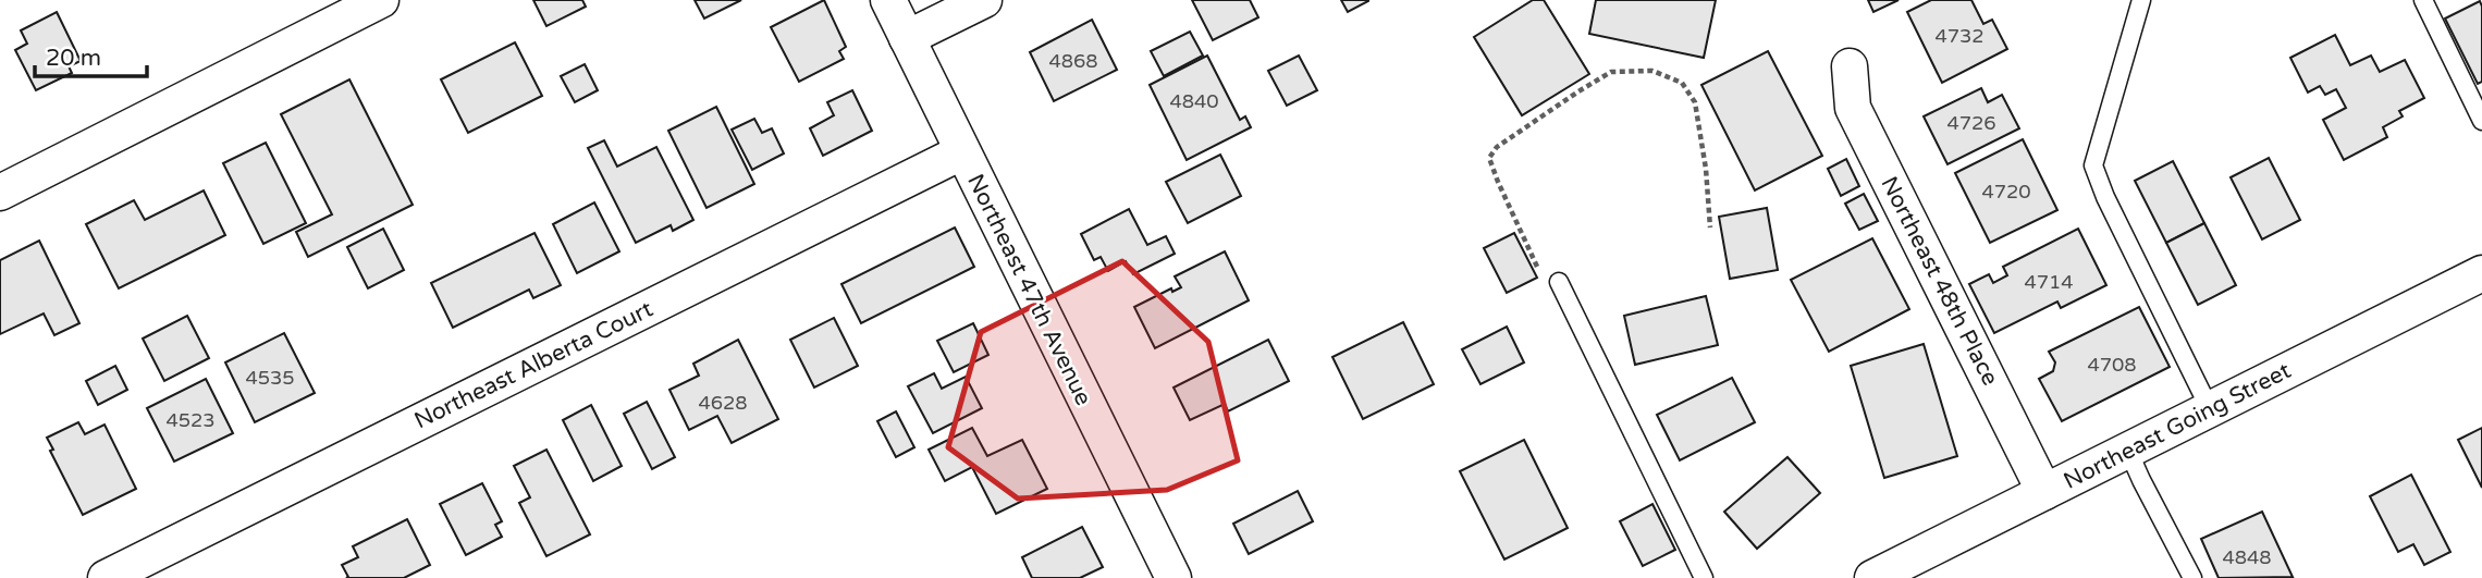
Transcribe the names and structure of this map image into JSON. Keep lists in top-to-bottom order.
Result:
{
  "streets": {
    "street": [
      "Northeast 48th Place",
      "Northeast 47th Avenue",
      "Northeast Alberta Court",
      "Northeast Going Street"
    ]
  },
  "crossings": [
    ["Northeast 48th Place", "Northeast Going Street"],
    ["Northeast 47th Avenue", "Northeast Alberta Court"]
  ],
  "house_numbers": [
    "4732",
    "4868",
    "4840",
    "4726",
    "4720",
    "4714",
    "4708",
    "4535",
    "4628",
    "4523",
    "4848"
  ],
  "scale_bar": "20 m"
}
